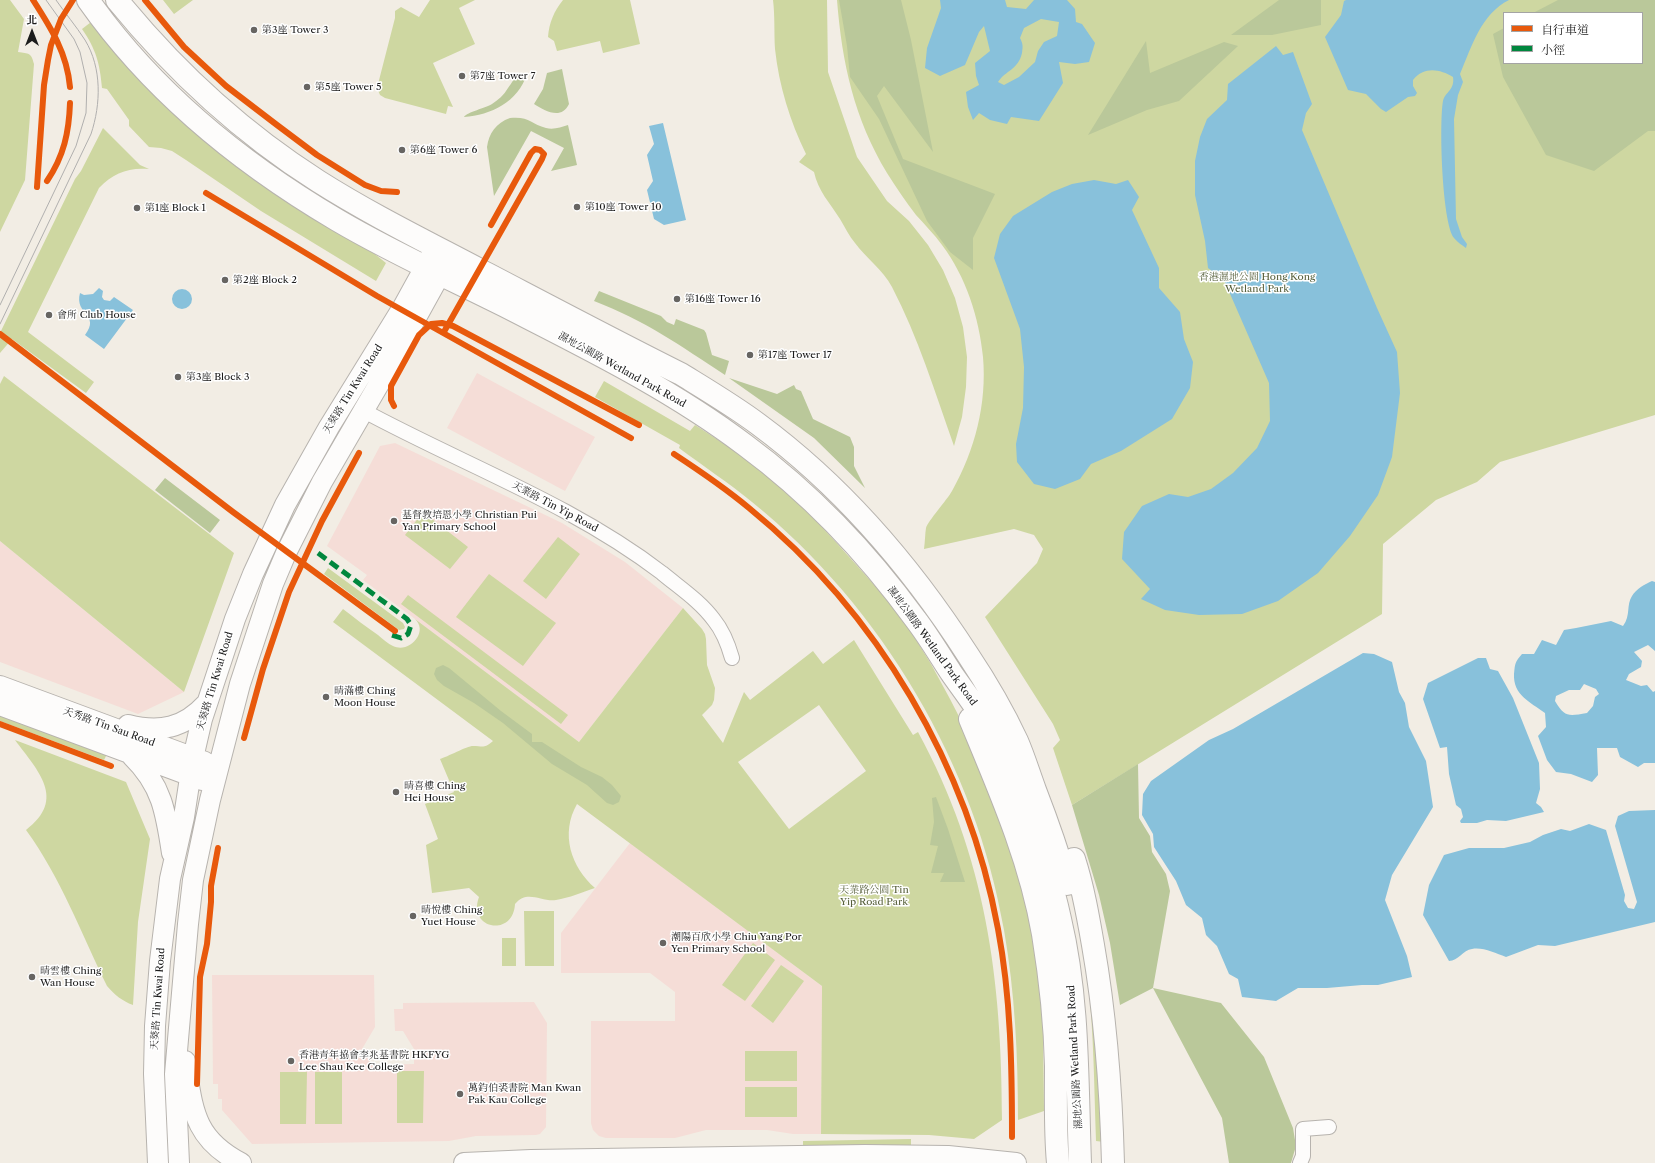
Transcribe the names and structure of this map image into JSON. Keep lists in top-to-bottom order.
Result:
{
  "streets": {
    "main road": ["濕地公園路 Wetland Park Road"],
    "street": ["天葵路 Tin Kwai Road", "天業路 Tin Yip Road", "天秀路 Tin Sau Road"]
  },
  "crossings": [
    ["濕地公園路 Wetland Park Road", "天葵路 Tin Kwai Road"],
    ["天葵路 Tin Kwai Road", "天業路 Tin Yip Road"],
    ["天葵路 Tin Kwai Road", "天秀路 Tin Sau Road"]
  ],
  "parks": ["香港濕地公園 Hong Kong Wetland Park", "天業路公園 Tin Yip Road Park"],
  "places": [
    "第3座 Tower 3",
    "第7座 Tower 7",
    "第5座 Tower 5",
    "第6座 Tower 6",
    "第10座 Tower 10",
    "第1座 Block 1",
    "第2座 Block 2",
    "第16座 Tower 16",
    "會所 Club House",
    "第17座 Tower 17",
    "第3座 Block 3",
    "基督教培恩小學 Christian Pui Yan Primary School",
    "晴滿樓 Ching Moon House",
    "晴喜樓 Ching Hei House",
    "晴悅樓 Ching Yuet House",
    "潮陽百欣小學 Chiu Yang Por Yen Primary School",
    "晴雲樓 Ching Wan House",
    "香港青年拹會李兆基書院 HKFYG Lee Shau Kee College",
    "萬鈞伯裘書院 Man Kwan Pak Kau College"
  ],
  "legend": ["自行車道", "小徑"],
  "north": "top"
}
